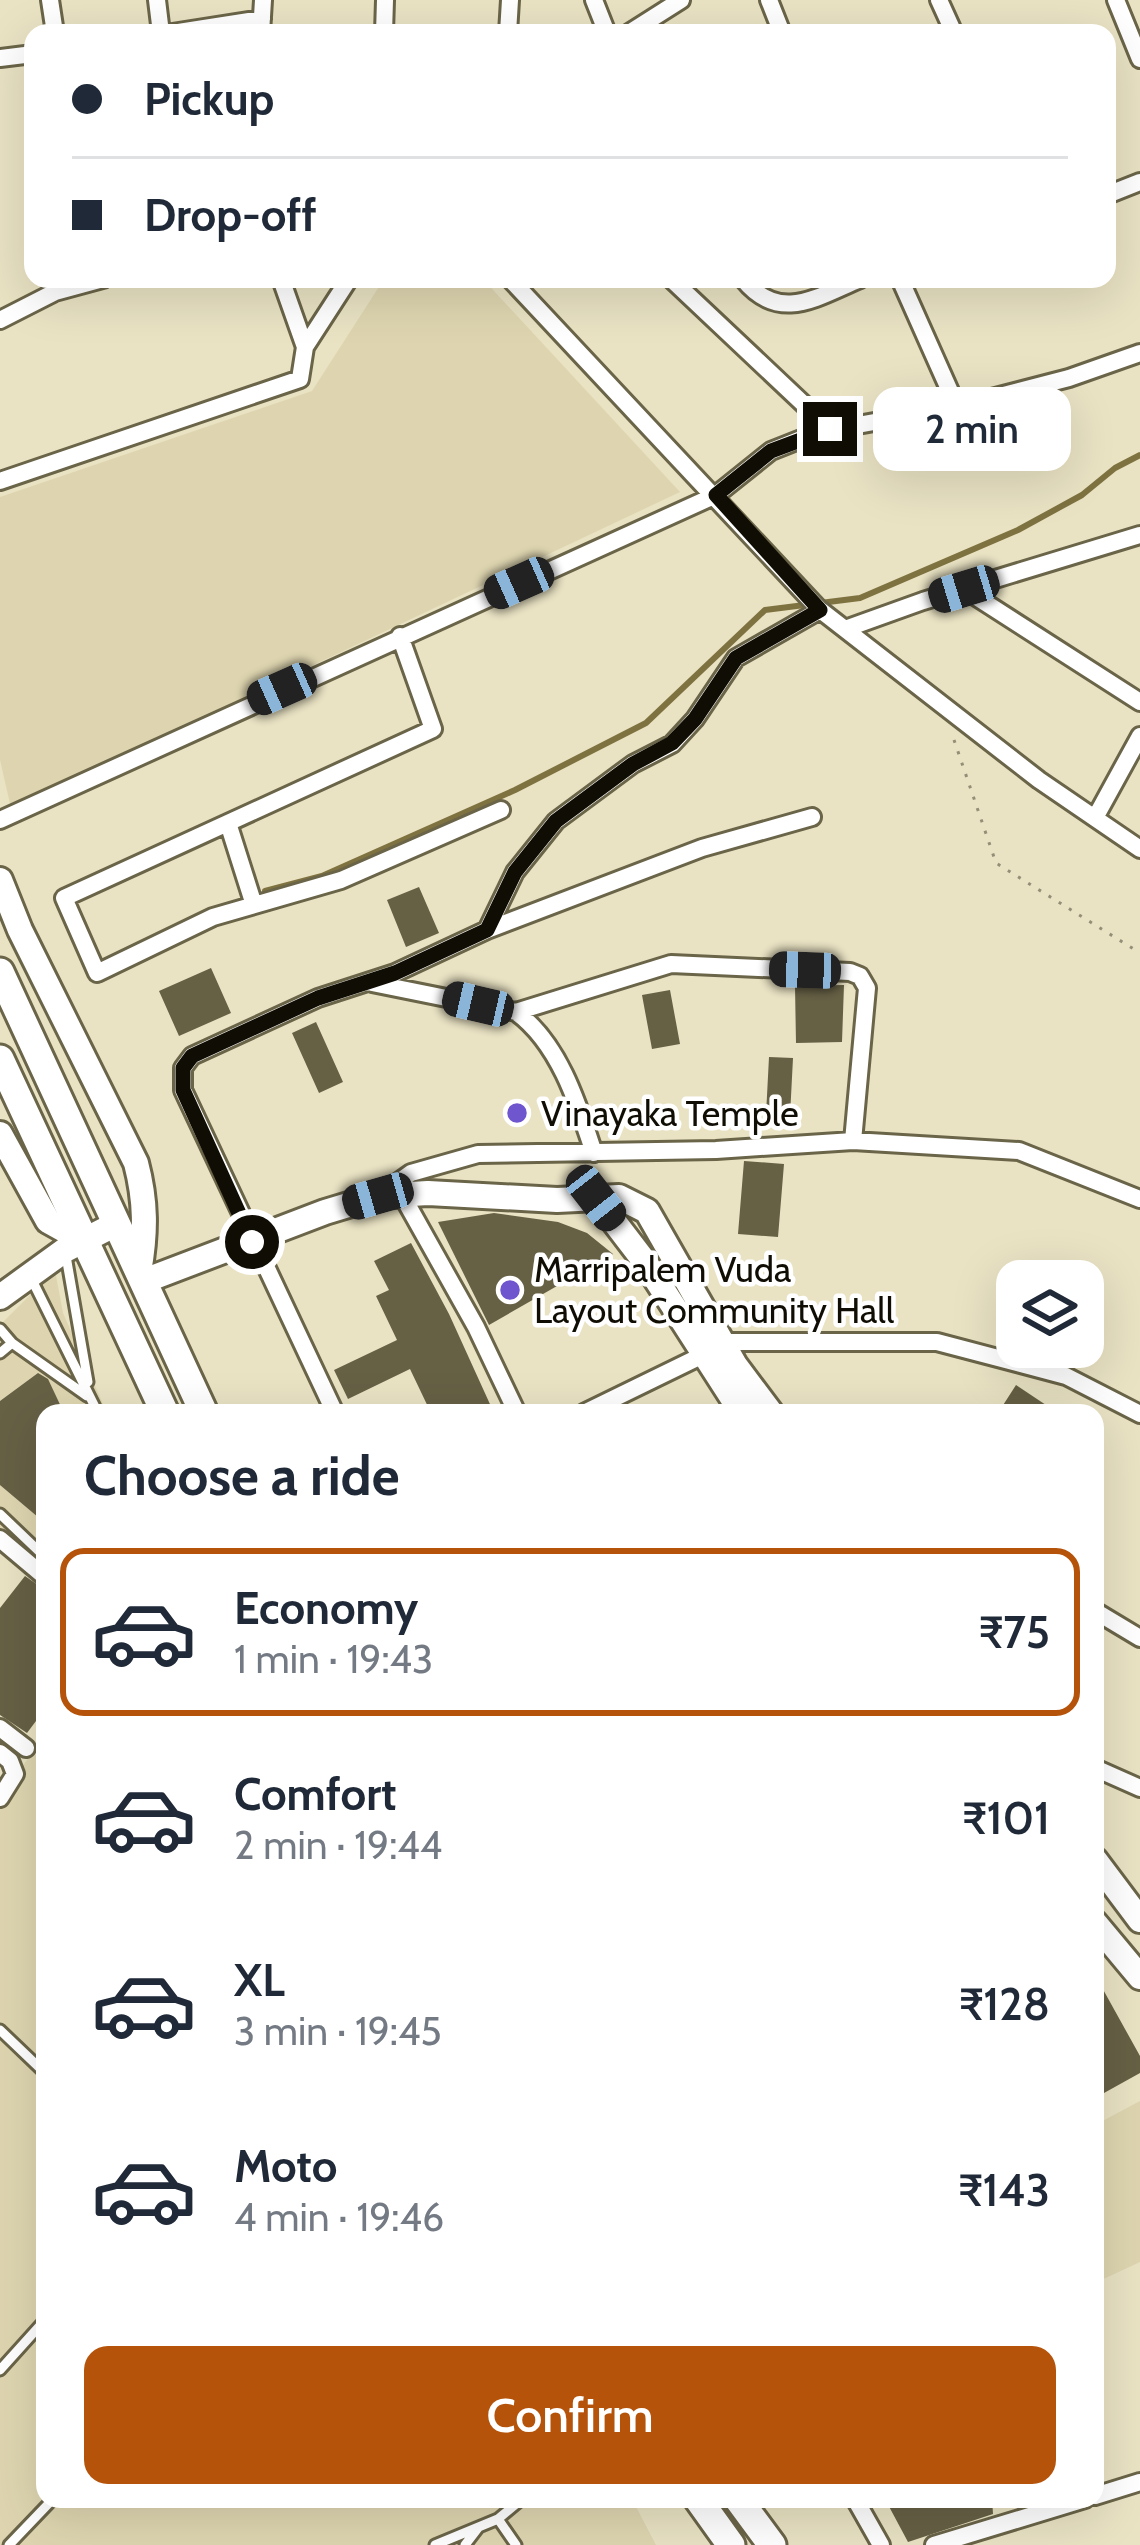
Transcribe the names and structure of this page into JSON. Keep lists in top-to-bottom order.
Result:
{
  "places": ["Vinayaka Temple", "Marripalem Vuda Layout Community Hall"],
  "page": {
    "banner": ["Pickup", "Drop-off"],
    "bubble": "2 min",
    "heading": "Choose a ride",
    "list": [
      {
        "name": "Economy",
        "note": "1 min · 19:43",
        "value": "₹75"
      },
      {
        "name": "Comfort",
        "note": "2 min · 19:44",
        "value": "₹101"
      },
      {
        "name": "XL",
        "note": "3 min · 19:45",
        "value": "₹128"
      },
      {
        "name": "Moto",
        "note": "4 min · 19:46",
        "value": "₹143"
      }
    ],
    "buttons": "Confirm"
  }
}
